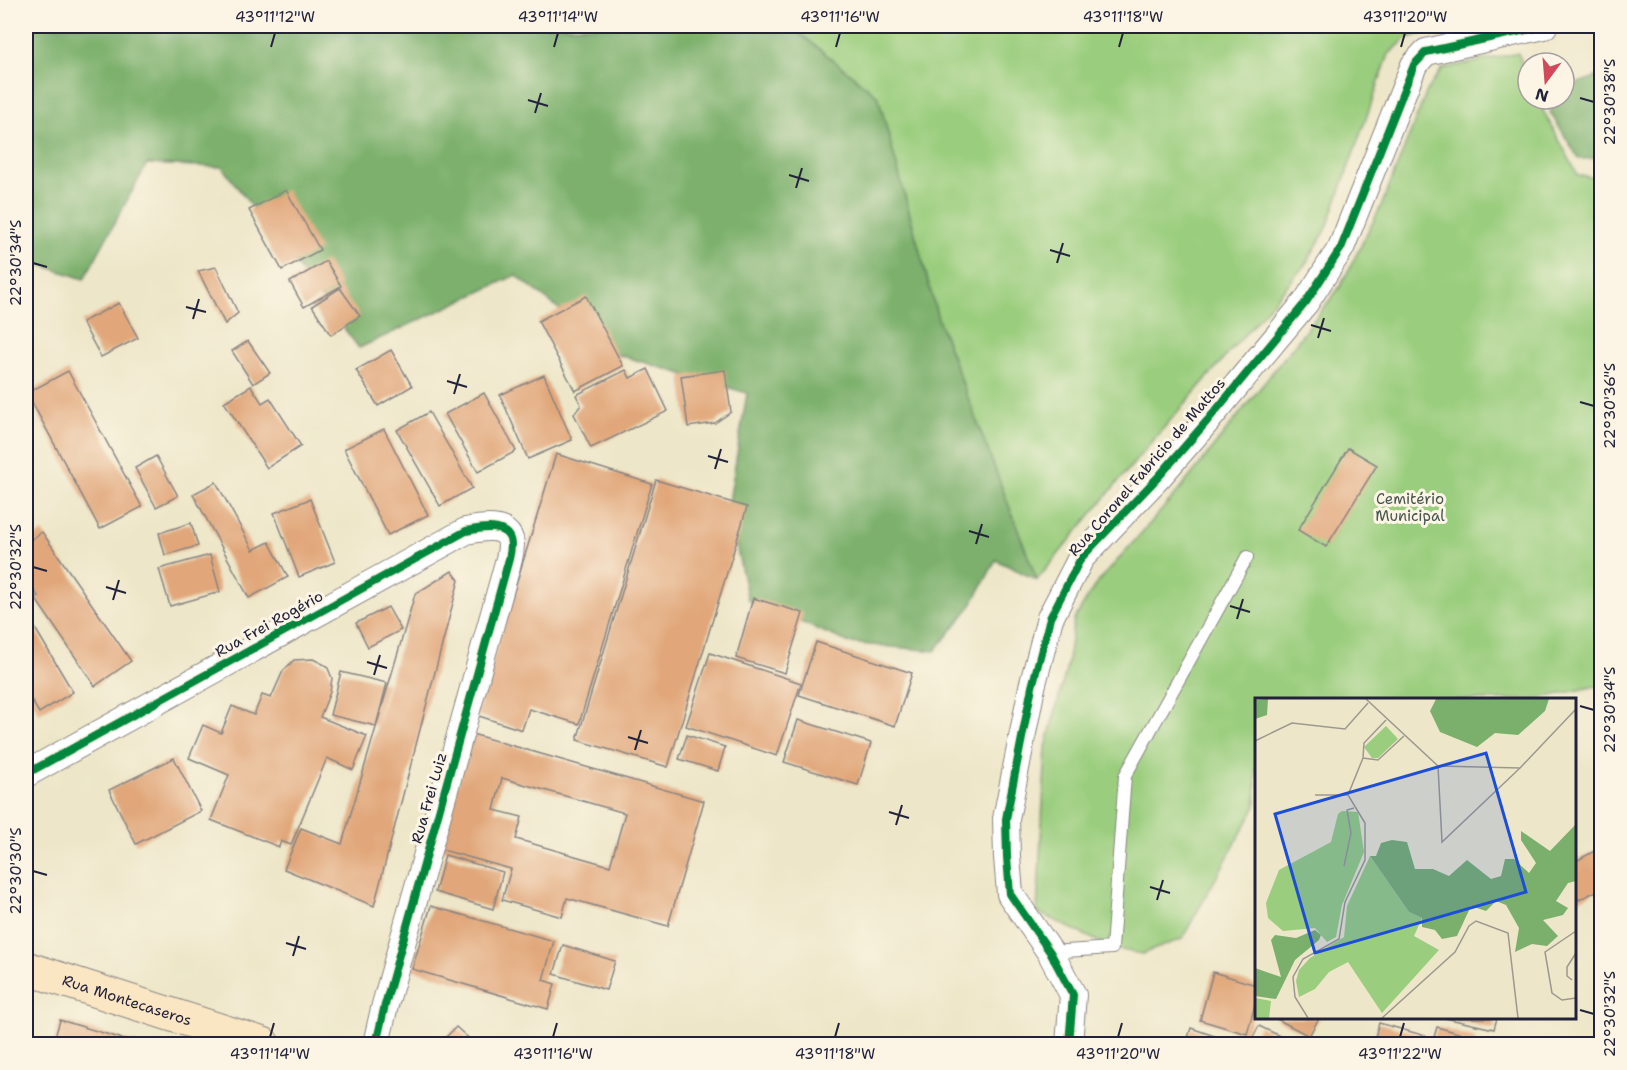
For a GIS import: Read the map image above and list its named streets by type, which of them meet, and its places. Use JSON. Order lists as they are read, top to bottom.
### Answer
{
  "streets": {
    "main road": ["Rua Montecaseros"],
    "street": ["Rua Coronel Fabricio de Mattos", "Rua Frei Rogério", "Rua Frei Luiz"]
  },
  "crossings": [
    ["Rua Frei Rogério", "Rua Frei Luiz"]
  ],
  "parks": ["Cemitério Municipal"],
  "north": "bottom",
  "coordinates": [
    "43°11'12\"W",
    "43°11'14\"W",
    "43°11'16\"W",
    "43°11'18\"W",
    "43°11'20\"W",
    "22°30'38\"S",
    "22°30'34\"S",
    "22°30'36\"S",
    "22°30'32\"S",
    "22°30'30\"S",
    "43°11'22\"W"
  ]
}
